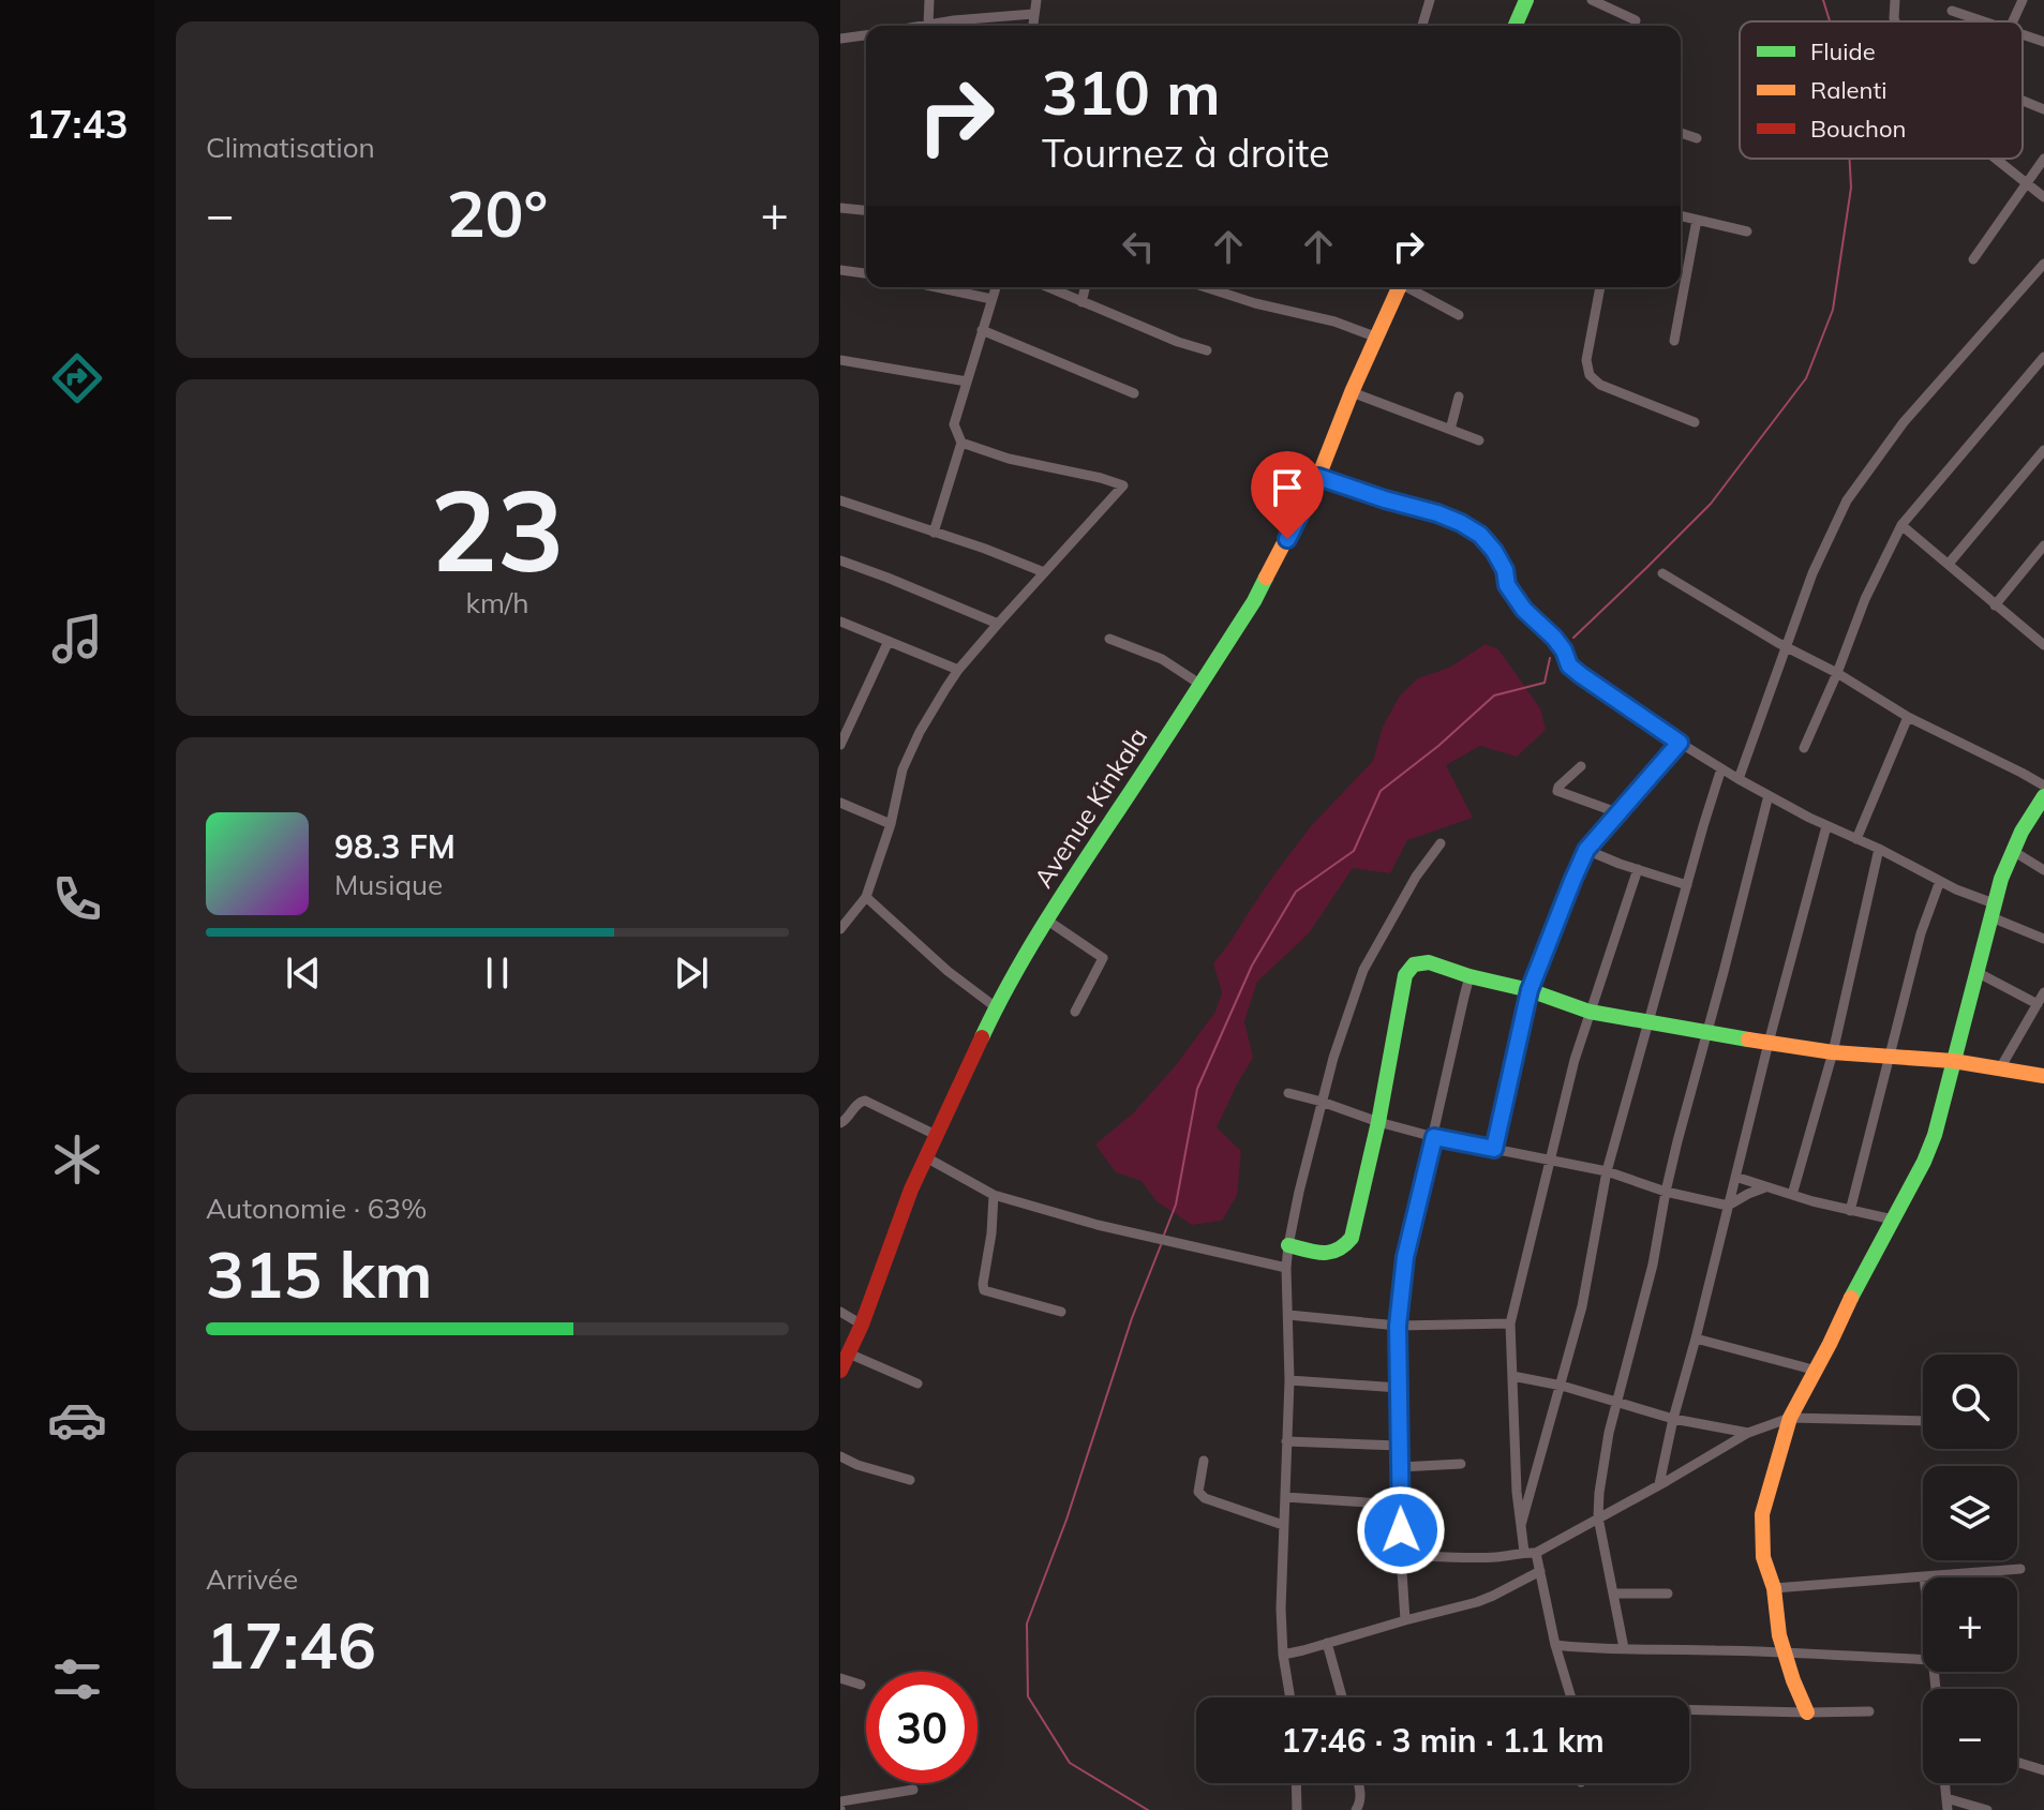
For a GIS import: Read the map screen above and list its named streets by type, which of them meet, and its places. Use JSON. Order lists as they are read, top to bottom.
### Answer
{
  "streets": {
    "street": ["Avenue Kinkala"]
  },
  "legend": ["Fluide", "Ralenti", "Bouchon"],
  "page": {
    "tabs": "17:43",
    "tile": [
      "Climatisation",
      ["23", "km/h"],
      ["Autonomie · 63%", "315 km"],
      ["Arrivée", "17:46"]
    ],
    "turn": ["310 m", "Tournez à droite"],
    "heat": ["−", "20°", "+"],
    "song": ["98.3 FM", "Musique"],
    "map_buttons": ["+", "−"],
    "limit": "30",
    "trip": "17:46 · 3 min · 1.1 km"
  }
}
